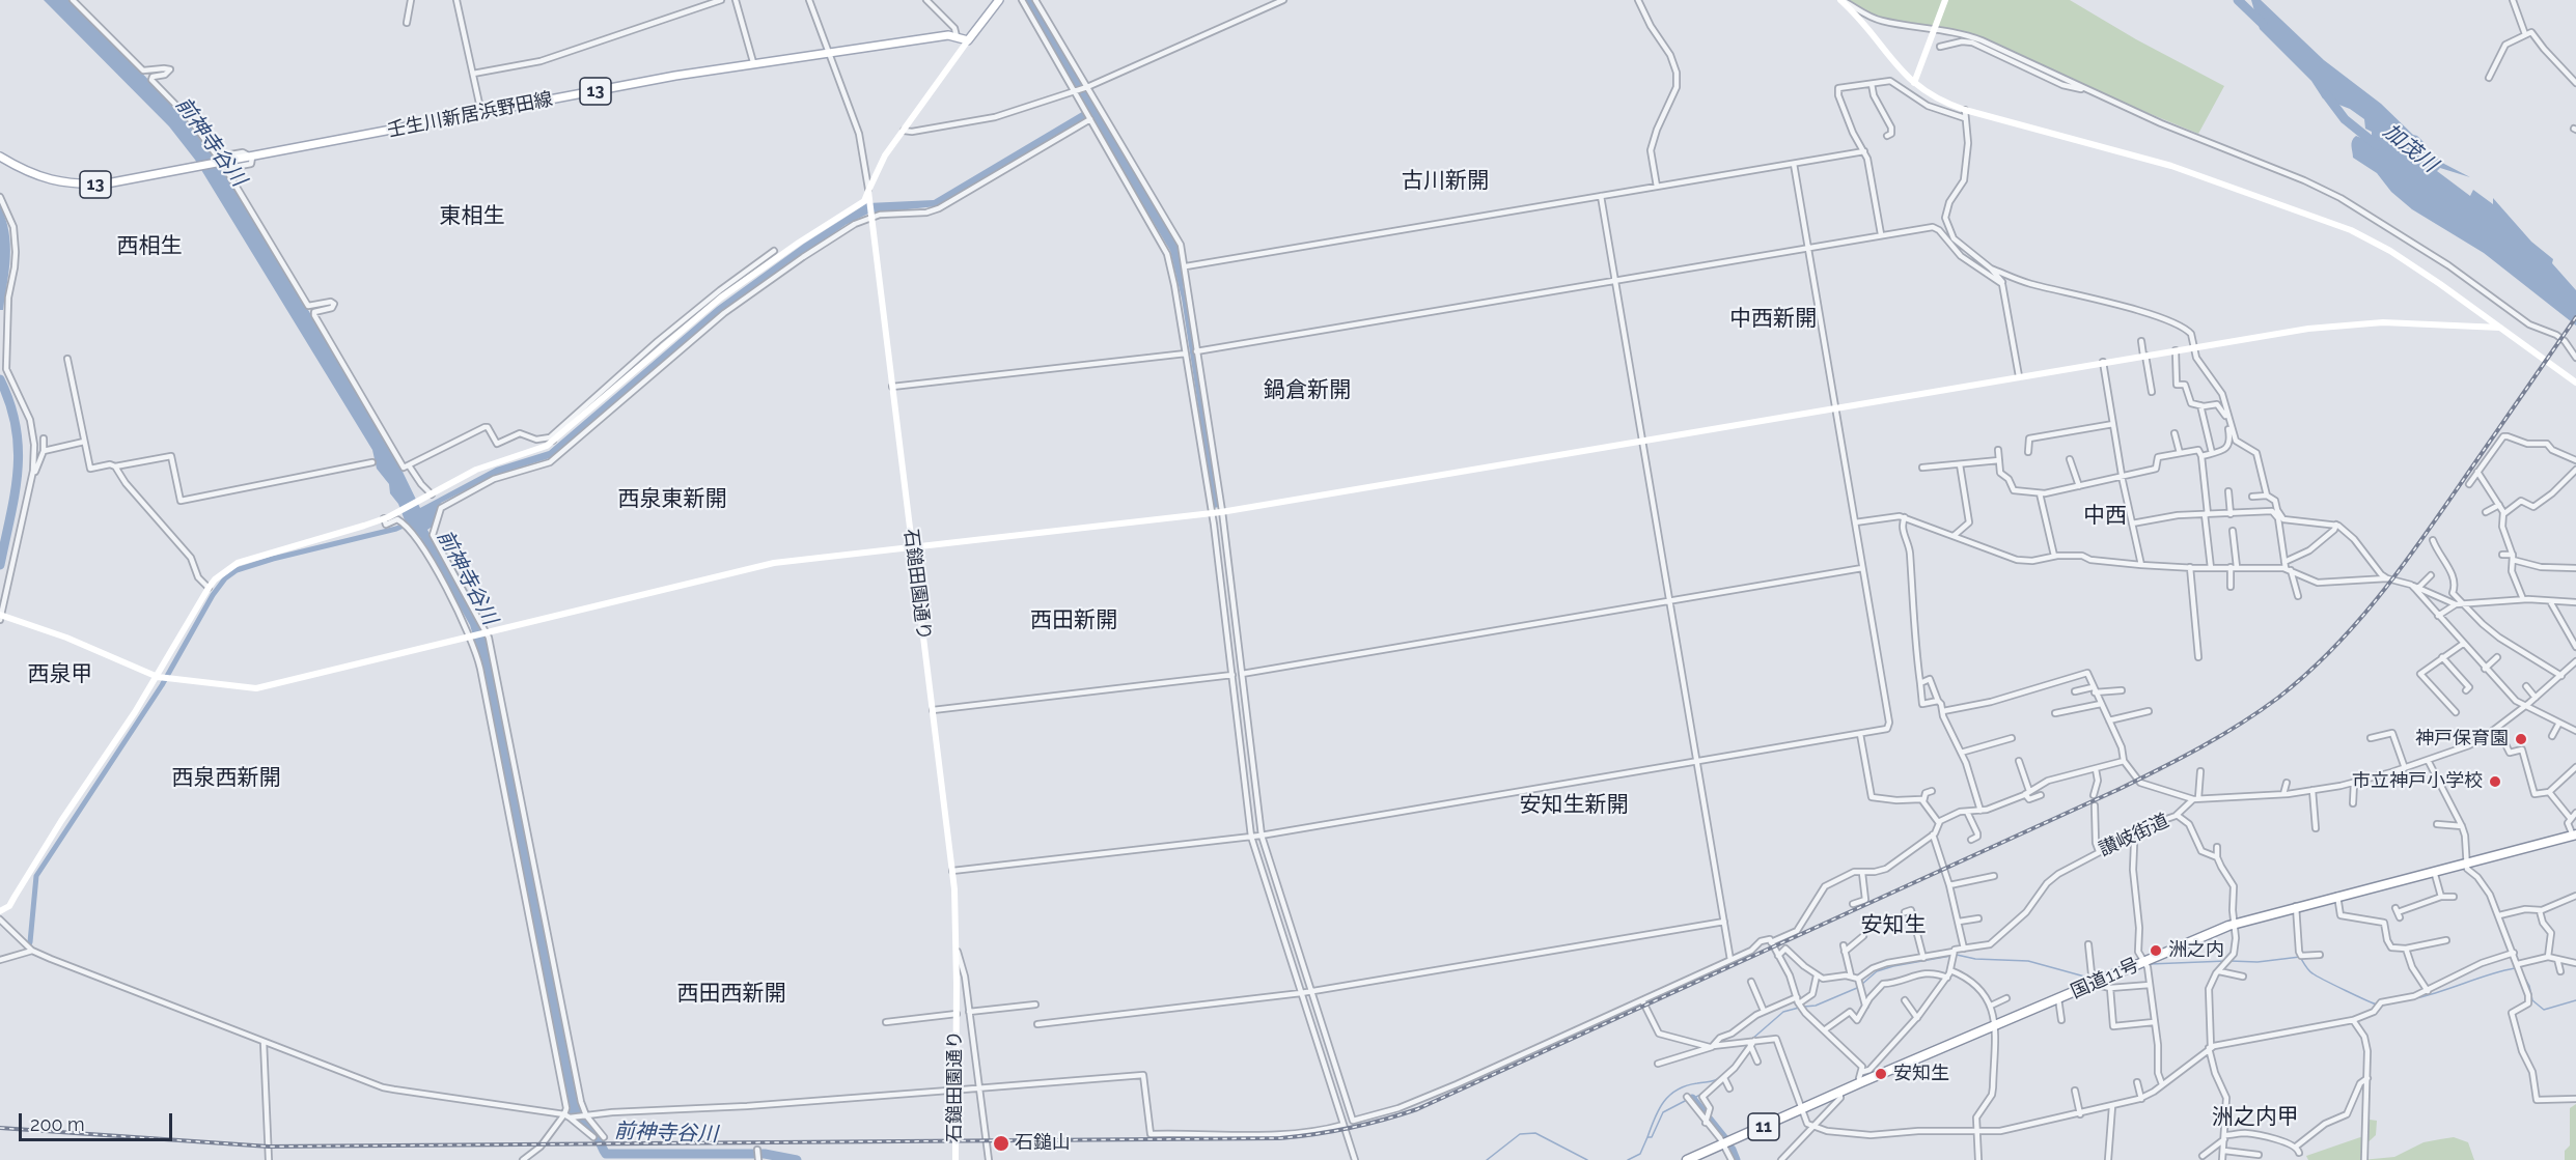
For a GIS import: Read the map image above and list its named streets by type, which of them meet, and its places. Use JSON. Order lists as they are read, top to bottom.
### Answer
{
  "streets": {
    "highway": ["国道11号", "11"],
    "main road": ["13", "壬生川新居浜野田線"],
    "street": ["石鎚田園通り", "讃岐街道"]
  },
  "districts": [
    "古川新開",
    "東相生",
    "西相生",
    "中西新開",
    "鍋倉新開",
    "西泉東新開",
    "中西",
    "西田新開",
    "西泉甲",
    "西泉西新開",
    "安知生新開",
    "安知生",
    "西田西新開",
    "洲之内甲"
  ],
  "water": ["前神寺谷川", "加茂川"],
  "places": [
    "神戸保育園",
    "市立神戸小学校",
    "洲之内",
    "安知生",
    "石鎚山"
  ],
  "scale_bar": "200 m"
}
